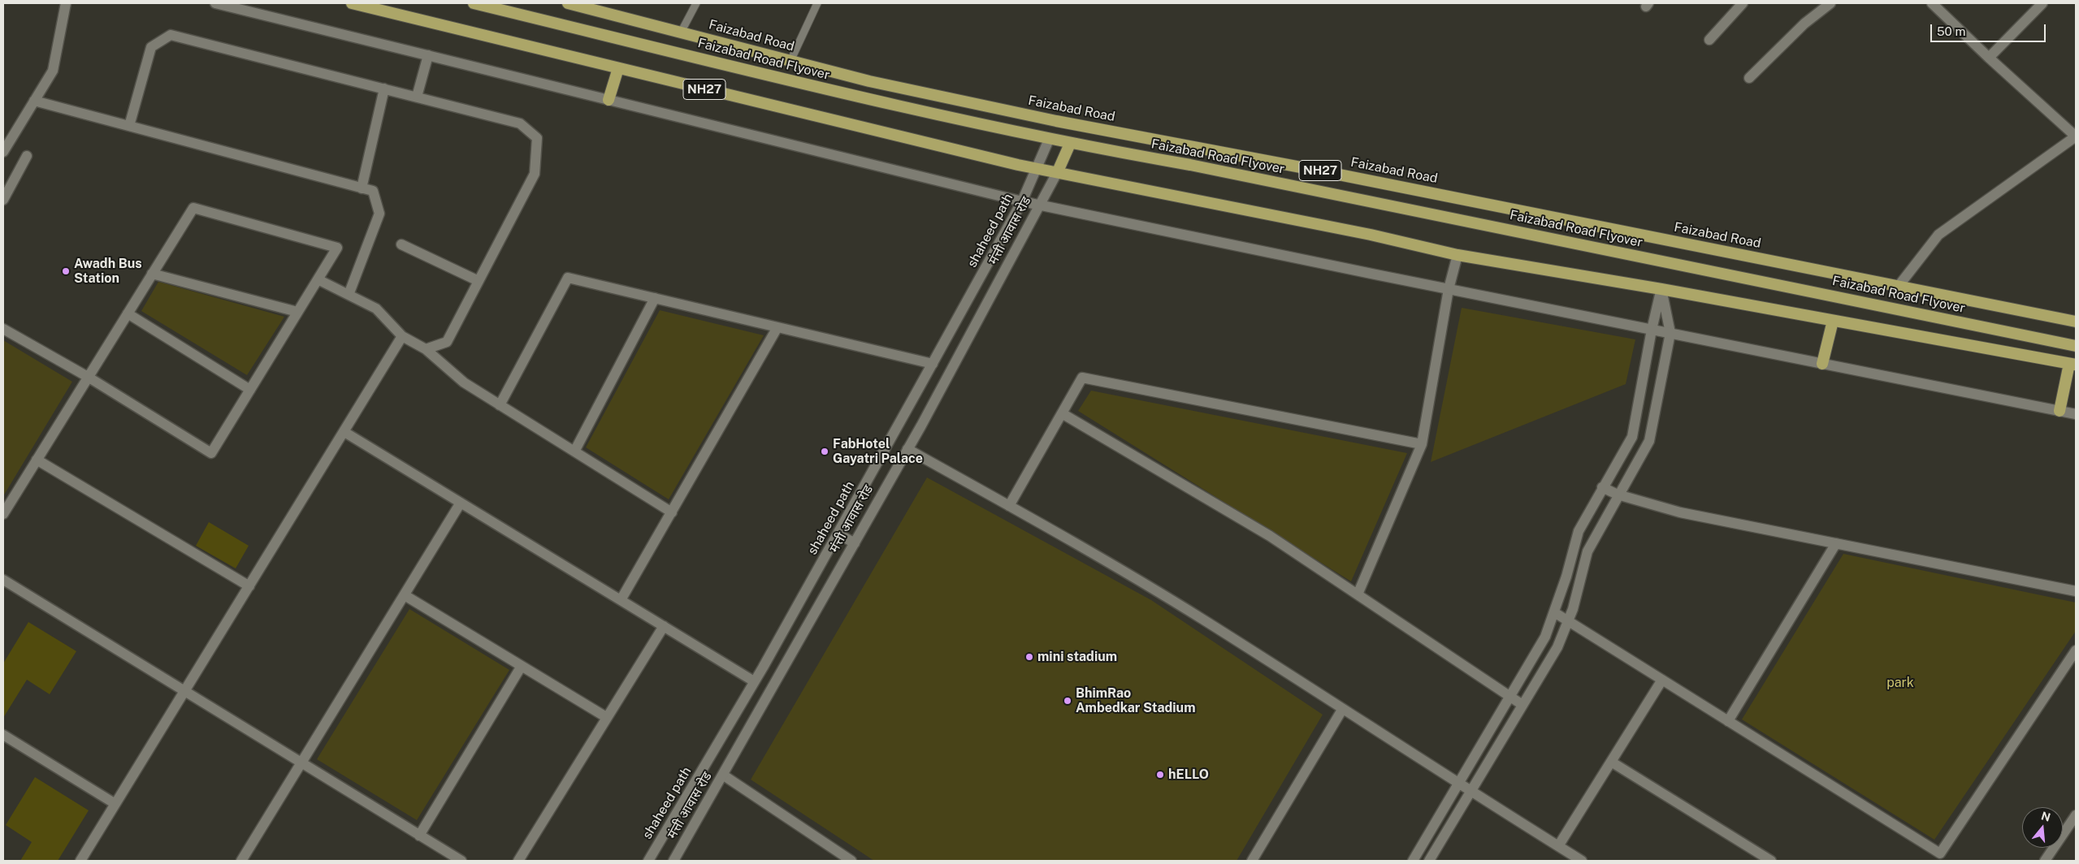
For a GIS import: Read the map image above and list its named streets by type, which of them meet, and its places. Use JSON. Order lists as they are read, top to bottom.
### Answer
{
  "streets": {
    "highway": [
      "Faizabad Road",
      "Faizabad Road Flyover",
      "NH27",
      "मंत्ती आवास रोड"
    ],
    "street": ["shaheed path"]
  },
  "crossings": [
    ["Faizabad Road Flyover", "shaheed path"],
    ["Faizabad Road Flyover", "मंत्ती आवास रोड"],
    ["NH27", "shaheed path"],
    ["NH27", "मंत्ती आवास रोड"]
  ],
  "parks": ["park"],
  "places": [
    "Awadh Bus Station",
    "FabHotel Gayatri Palace",
    "mini stadium",
    "BhimRao Ambedkar Stadium",
    "hELLO"
  ],
  "scale_bar": "50 m",
  "north": "top"
}
